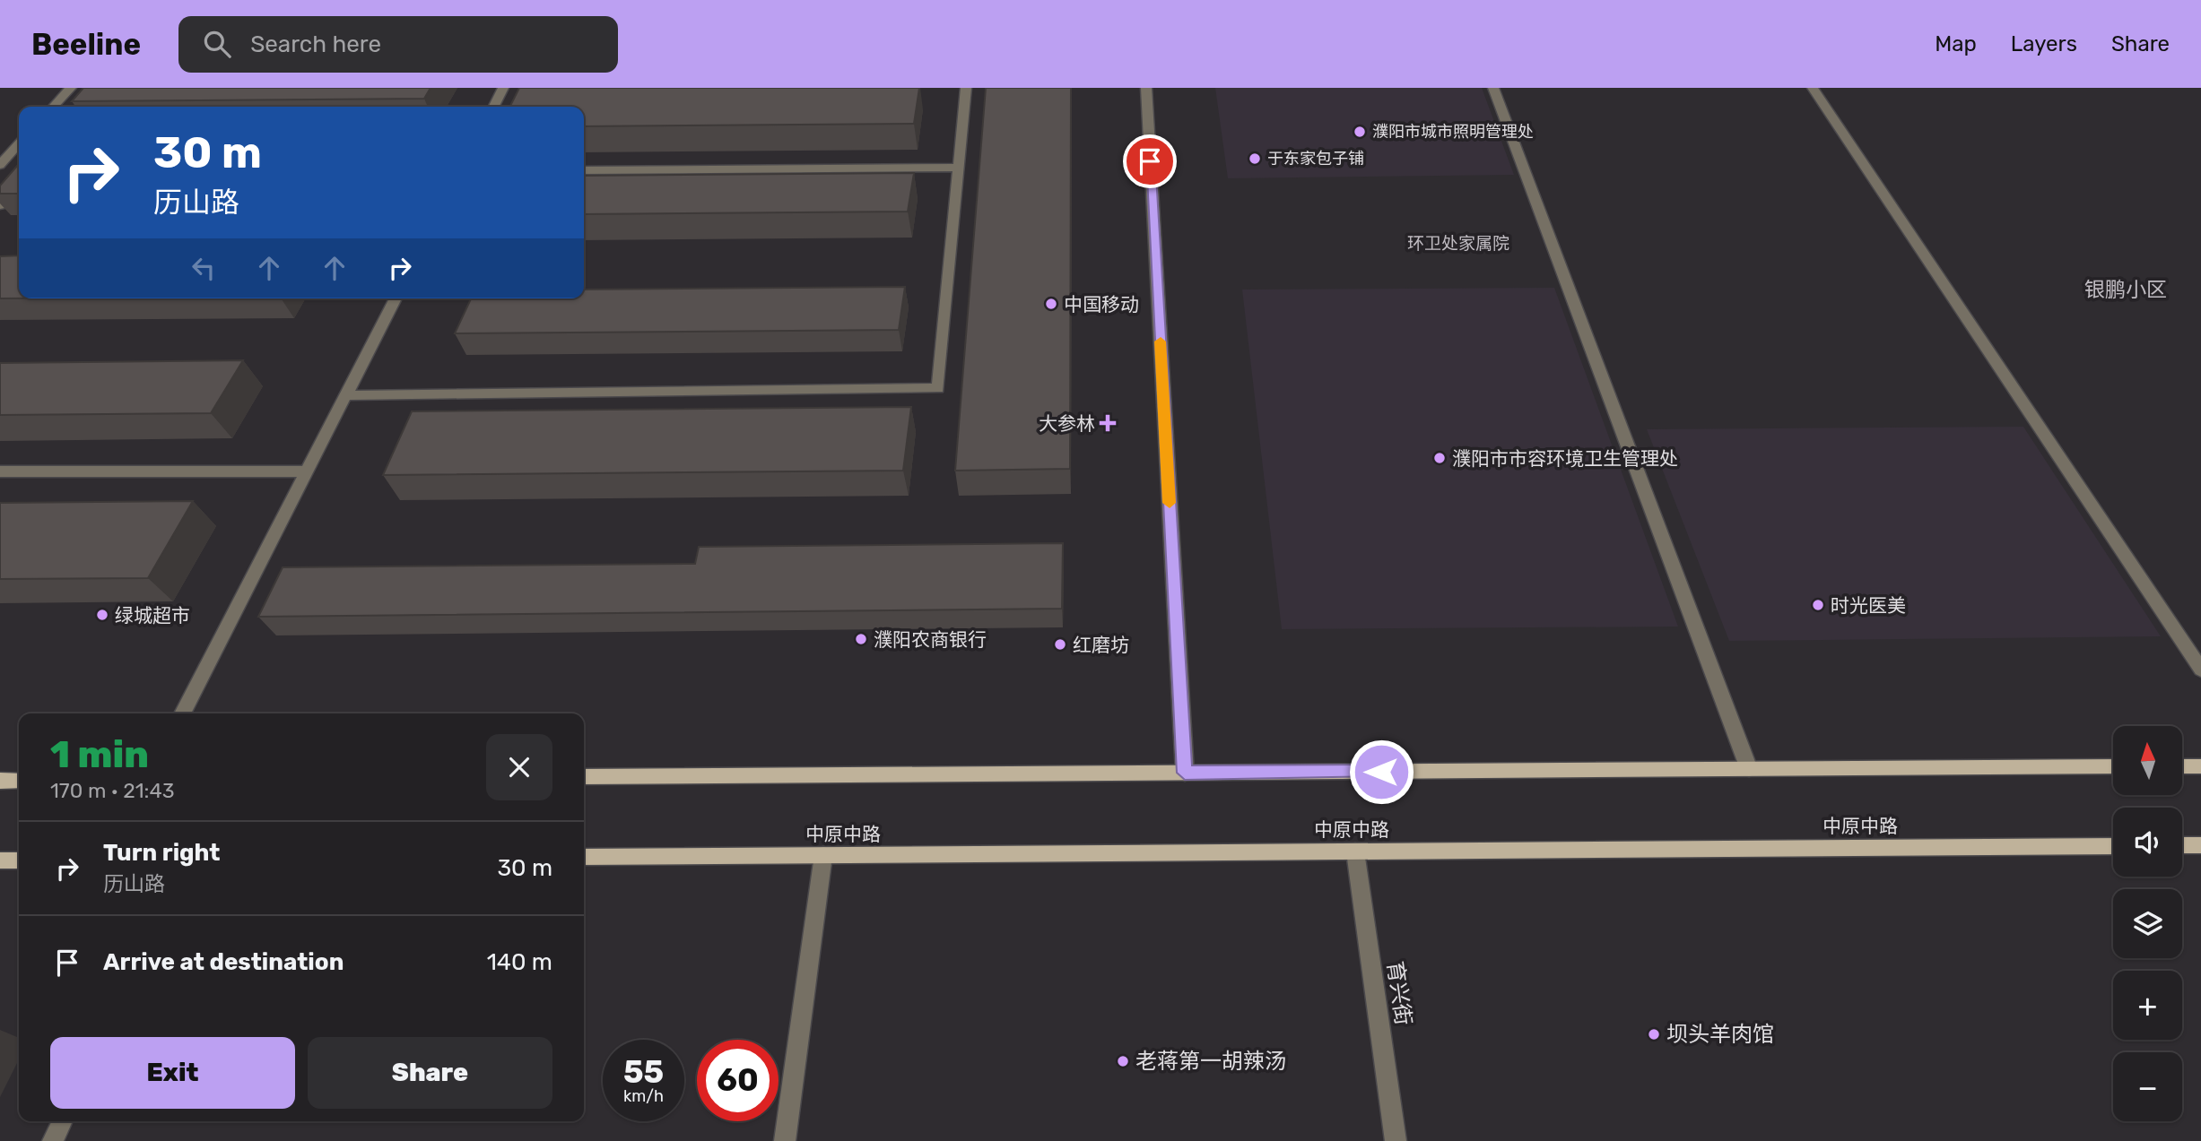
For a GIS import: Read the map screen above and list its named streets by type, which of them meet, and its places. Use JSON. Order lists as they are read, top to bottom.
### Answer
{
  "streets": {
    "main road": ["中原中路"],
    "street": ["育兴街"]
  },
  "crossings": [
    ["中原中路", "育兴街"]
  ],
  "districts": ["环卫处家属院", "银鹏小区"],
  "places": {
    "other": [
      "濮阳市城市照明管理处",
      "于东家包子铺",
      "中国移动",
      "濮阳市市容环境卫生管理处",
      "时光医美",
      "绿城超市",
      "濮阳农商银行",
      "红磨坊",
      "坝头羊肉馆",
      "老蒋第一胡辣汤"
    ],
    "health": ["大参林"]
  },
  "north": "top",
  "page": {
    "header": "Beeline",
    "search": "Search here",
    "nav": ["Map", "Layers", "Share"],
    "turn": ["30 m", "历山路"],
    "heading": ["1 min", "170 m · 21:43"],
    "map_buttons": ["+", "−"],
    "list": [
      {
        "name": "Turn right",
        "note": "历山路",
        "value": "30 m"
      },
      {
        "name": "Arrive at destination",
        "value": "140 m"
      }
    ],
    "buttons": ["Exit", "Share"],
    "speed": "55 km/h",
    "limit": "60"
  }
}
